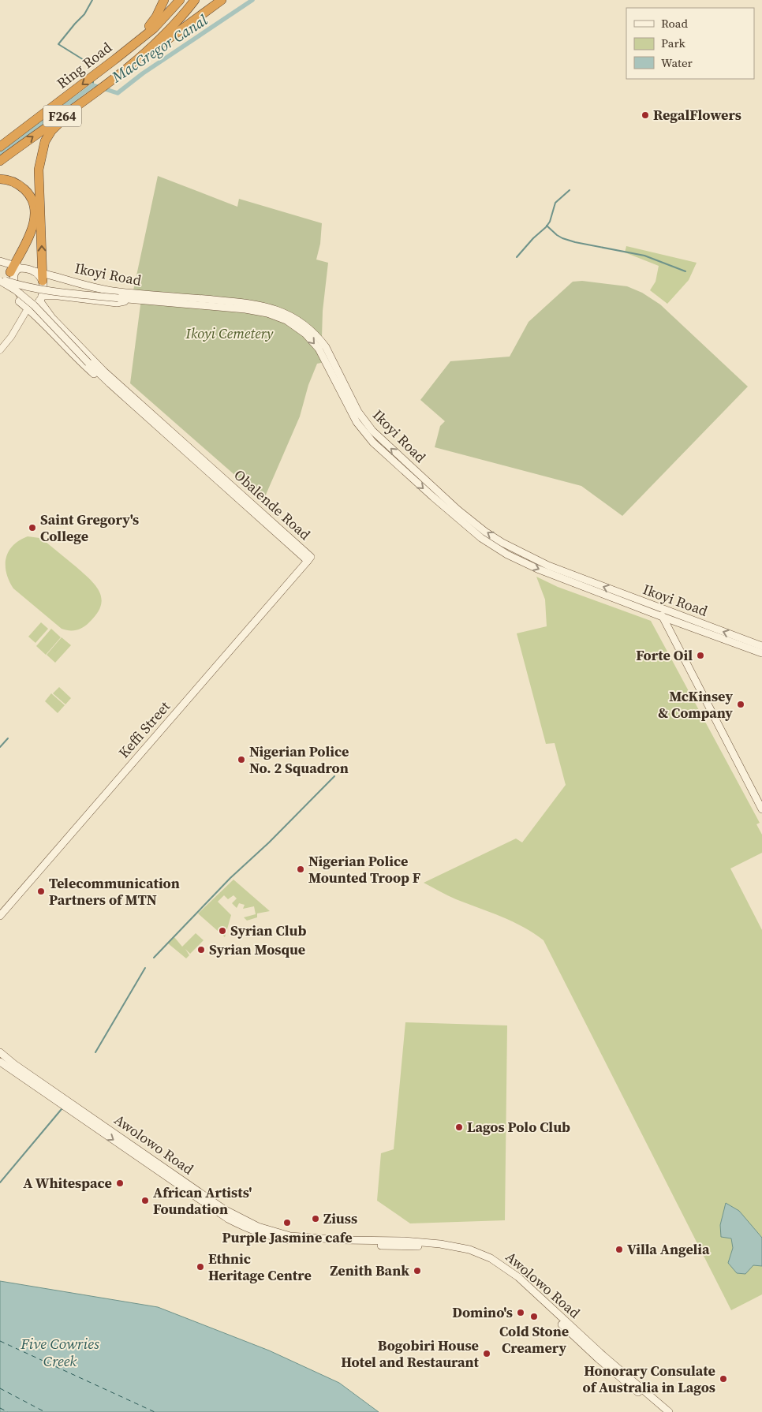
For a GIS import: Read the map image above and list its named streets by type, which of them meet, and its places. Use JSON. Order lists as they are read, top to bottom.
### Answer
{
  "streets": {
    "highway": ["Ring Road", "F264"],
    "main road": [
      "Ikoyi Road",
      "Obalende Road",
      "Keffi Street",
      "Awolowo Road"
    ]
  },
  "crossings": [
    ["Ikoyi Road", "Obalende Road"],
    ["Obalende Road", "Keffi Street"]
  ],
  "water": ["MacGregor Canal", "Five Cowries Creek"],
  "parks": ["Ikoyi Cemetery"],
  "places": [
    "RegalFlowers",
    "Saint Gregory's College",
    "Forte Oil",
    "McKinsey & Company",
    "Nigerian Police No. 2 Squadron",
    "Nigerian Police Mounted Troop F",
    "Telecommunication Partners of MTN",
    "Syrian Club",
    "Syrian Mosque",
    "Lagos Polo Club",
    "A Whitespace",
    "African Artists' Foundation",
    "Ziuss",
    "Purple Jasmine cafe",
    "Villa Angelia",
    "Ethnic Heritage Centre",
    "Zenith Bank",
    "Domino's",
    "Cold Stone Creamery",
    "Bogobiri House Hotel and Restaurant",
    "Honorary Consulate of Australia in Lagos"
  ],
  "legend": ["Road", "Park", "Water"]
}
